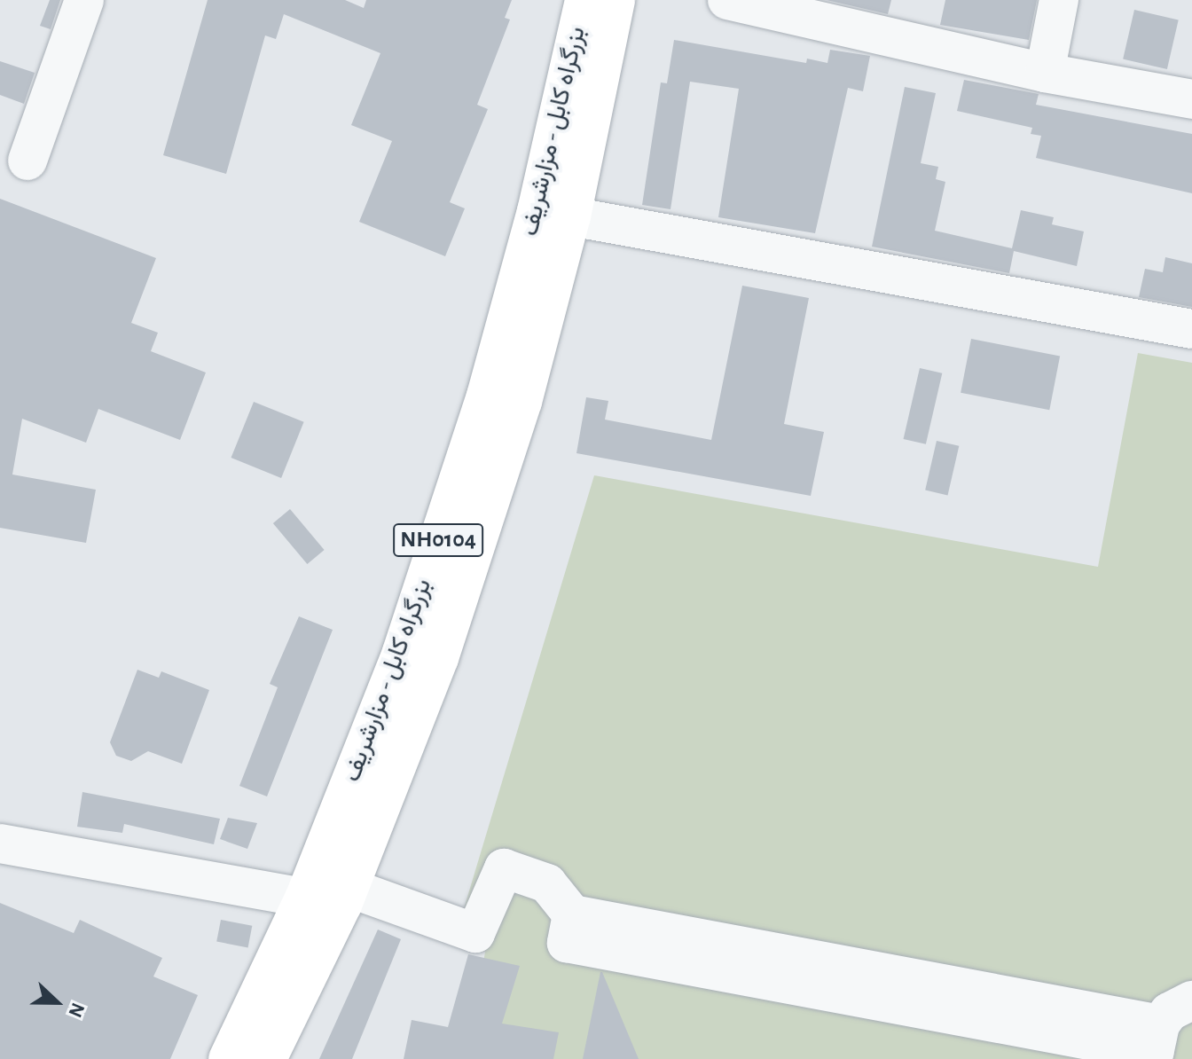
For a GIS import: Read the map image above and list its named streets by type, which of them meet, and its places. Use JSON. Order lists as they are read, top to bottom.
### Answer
{
  "streets": {
    "highway": ["بزرگراه کابل - مزارشریف", "NH0104"]
  },
  "north": "right"
}
